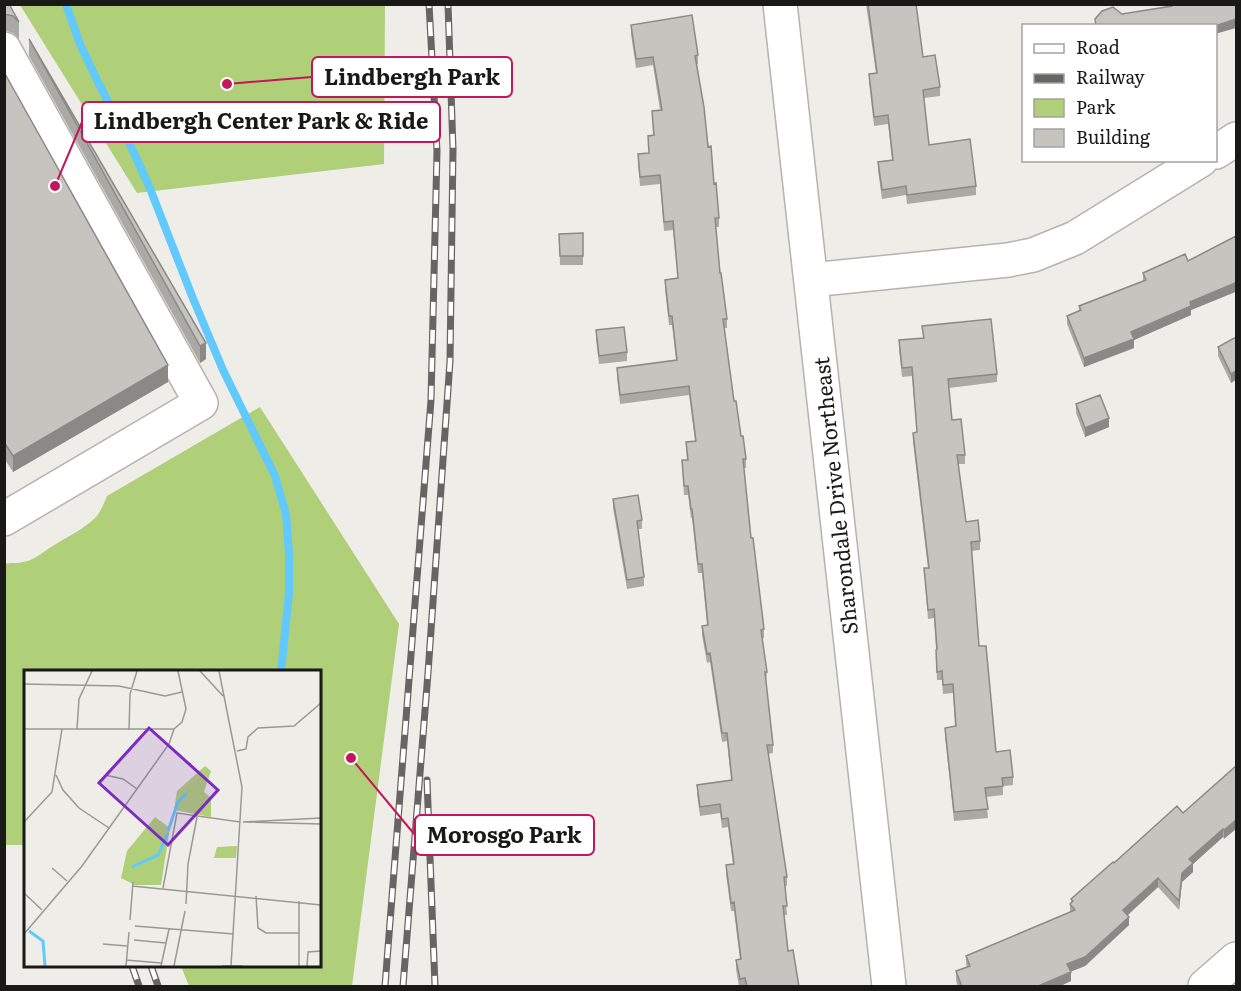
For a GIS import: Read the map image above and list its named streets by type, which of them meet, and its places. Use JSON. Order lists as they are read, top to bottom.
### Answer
{
  "streets": {
    "street": ["Sharondale Drive Northeast"]
  },
  "places": ["Lindbergh Park", "Lindbergh Center Park & Ride", "Morosgo Park"],
  "legend": [
    "Road",
    "Railway",
    "Park",
    "Building"
  ]
}
